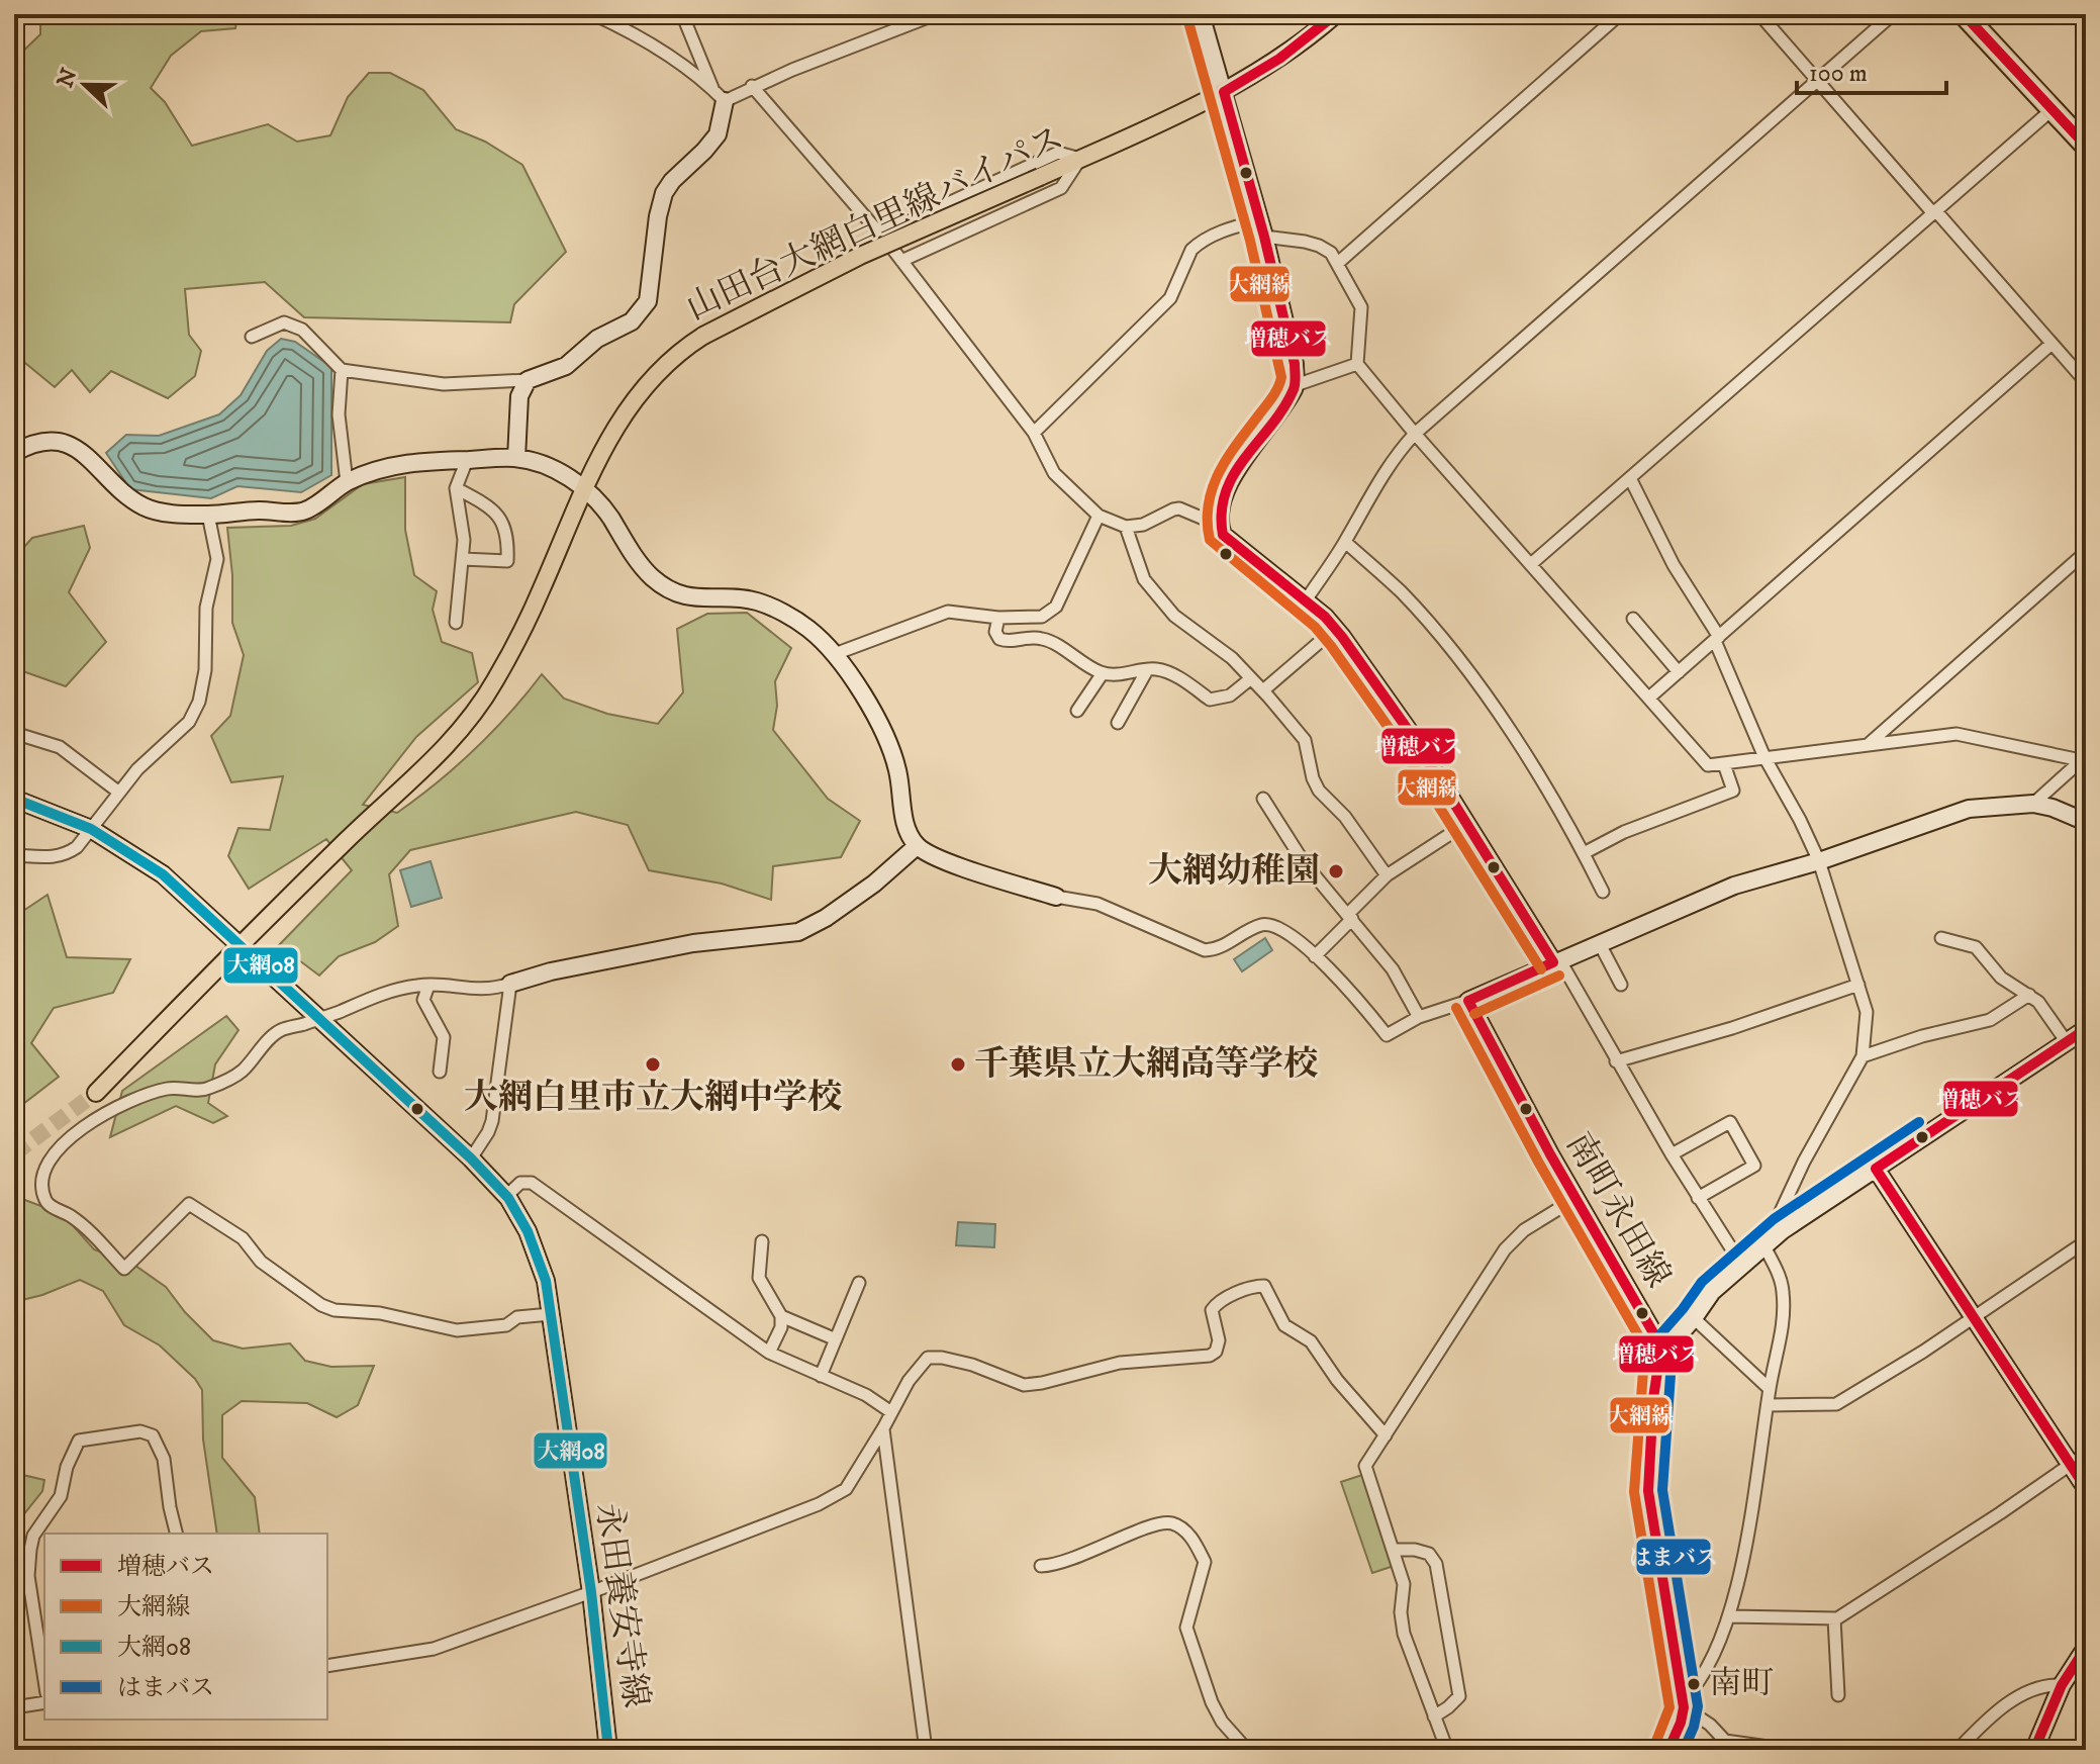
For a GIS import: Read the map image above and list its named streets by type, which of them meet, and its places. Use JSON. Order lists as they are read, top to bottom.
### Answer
{
  "streets": {
    "main road": ["山田台大網白里線バイパス"],
    "street": ["南町永田線", "永田養安寺線"]
  },
  "crossings": [
    ["山田台大網白里線バイパス", "永田養安寺線"]
  ],
  "places": [
    "大網幼稚園",
    "大網白里市立大網中学校",
    "千葉県立大網高等学校",
    "南町"
  ],
  "lines": [
    "transit line 増穂バス",
    "transit line 大網線",
    "transit line 大網08",
    "transit line はまバス"
  ],
  "legend": [
    "増穂バス",
    "大網線",
    "大網08",
    "はまバス"
  ],
  "scale_bar": "100 m",
  "north": "left"
}
